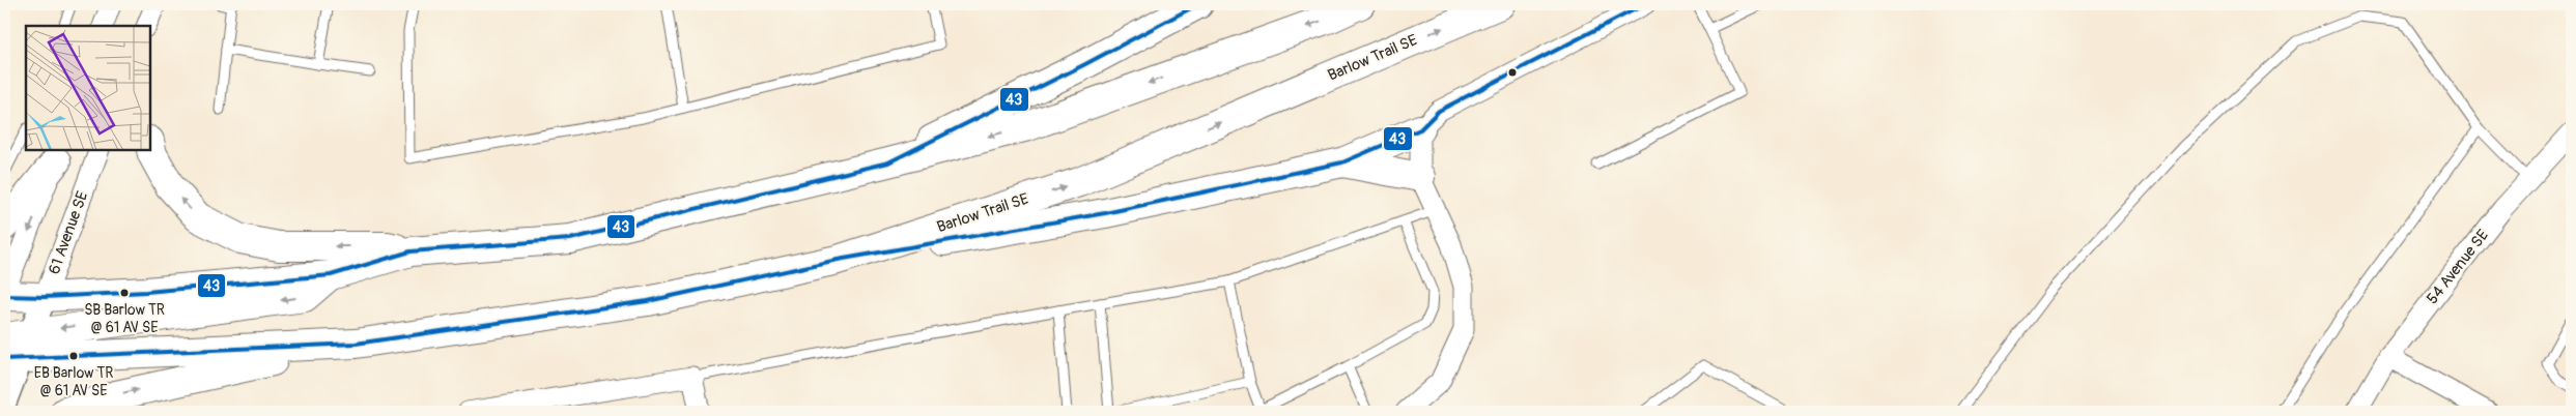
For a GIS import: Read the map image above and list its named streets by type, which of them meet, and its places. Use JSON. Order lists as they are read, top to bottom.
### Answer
{
  "streets": {
    "main road": ["Barlow Trail SE"],
    "street": ["61 Avenue SE", "54 Avenue SE"]
  },
  "crossings": [
    ["Barlow Trail SE", "61 Avenue SE"]
  ],
  "places": ["SB Barlow TR @ 61 AV SE", "EB Barlow TR @ 61 AV SE"],
  "lines": ["transit line 43"]
}
